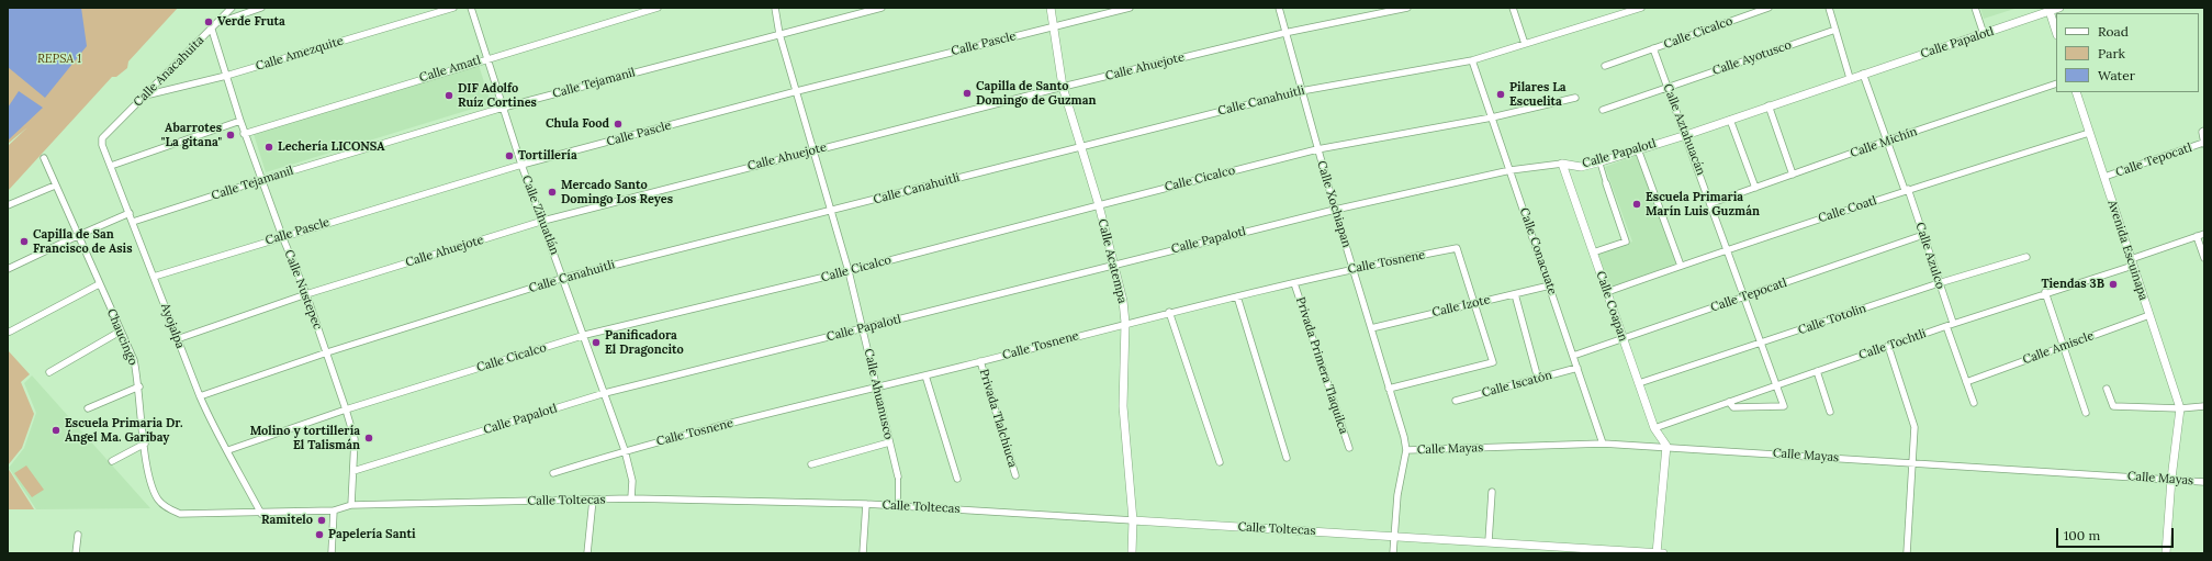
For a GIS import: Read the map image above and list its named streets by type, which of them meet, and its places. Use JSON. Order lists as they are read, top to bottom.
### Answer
{
  "streets": {
    "street": [
      "Calle Cicalco",
      "Calle Papalotl",
      "Calle Pascle",
      "Calle Amezquite",
      "Calle Ayotusco",
      "Calle Ahuejote",
      "Calle Amatl",
      "Calle Anacahuita",
      "Calle Tejamanil",
      "Calle Canahuitli",
      "Calle Aztahuacán",
      "Calle Michín",
      "Calle Tepocatl",
      "Calle Xochiapan",
      "Calle Coatl",
      "Calle Zihuatlán",
      "Avenida Escuinapa",
      "Calle Conacuate",
      "Calle Azulco",
      "Calle Acatempa",
      "Calle Tosnene",
      "Calle Nustepec",
      "Calle Izote",
      "Calle Coapan",
      "Calle Totolin",
      "Ayojalpa",
      "Chaucingo",
      "Calle Tochtli",
      "Calle Amiscle",
      "Privada Primera Tlaquilca",
      "Calle Iscatón",
      "Calle Ahuanusco",
      "Privada Tlalchiuca",
      "Calle Mayas",
      "Calle Toltecas"
    ]
  },
  "crossings": [
    ["Calle Cicalco", "Calle Aztahuacán"],
    ["Calle Cicalco", "Calle Xochiapan"],
    ["Calle Cicalco", "Calle Zihuatlán"],
    ["Calle Cicalco", "Calle Conacuate"],
    ["Calle Cicalco", "Calle Acatempa"],
    ["Calle Cicalco", "Calle Nustepec"],
    ["Calle Cicalco", "Ayojalpa"],
    ["Calle Cicalco", "Calle Ahuanusco"],
    ["Calle Papalotl", "Calle Aztahuacán"],
    ["Calle Papalotl", "Calle Xochiapan"],
    ["Calle Papalotl", "Calle Zihuatlán"],
    ["Calle Papalotl", "Calle Conacuate"],
    ["Calle Papalotl", "Calle Azulco"],
    ["Calle Papalotl", "Calle Acatempa"],
    ["Calle Papalotl", "Calle Nustepec"],
    ["Calle Papalotl", "Calle Coapan"],
    ["Calle Papalotl", "Calle Ahuanusco"],
    ["Calle Pascle", "Calle Zihuatlán"],
    ["Calle Pascle", "Calle Acatempa"],
    ["Calle Pascle", "Calle Nustepec"],
    ["Calle Pascle", "Ayojalpa"],
    ["Calle Pascle", "Calle Ahuanusco"],
    ["Calle Amezquite", "Calle Anacahuita"],
    ["Calle Amezquite", "Calle Nustepec"],
    ["Calle Ayotusco", "Calle Aztahuacán"],
    ["Calle Ahuejote", "Calle Xochiapan"],
    ["Calle Ahuejote", "Calle Zihuatlán"],
    ["Calle Ahuejote", "Calle Acatempa"],
    ["Calle Ahuejote", "Calle Nustepec"],
    ["Calle Ahuejote", "Ayojalpa"],
    ["Calle Ahuejote", "Calle Ahuanusco"],
    ["Calle Amatl", "Calle Zihuatlán"],
    ["Calle Amatl", "Calle Nustepec"],
    ["Calle Anacahuita", "Calle Nustepec"],
    ["Calle Anacahuita", "Ayojalpa"],
    ["Calle Tejamanil", "Calle Zihuatlán"],
    ["Calle Tejamanil", "Calle Nustepec"],
    ["Calle Tejamanil", "Ayojalpa"],
    ["Calle Tejamanil", "Calle Ahuanusco"],
    ["Calle Canahuitli", "Calle Xochiapan"],
    ["Calle Canahuitli", "Calle Zihuatlán"],
    ["Calle Canahuitli", "Calle Conacuate"],
    ["Calle Canahuitli", "Calle Acatempa"],
    ["Calle Canahuitli", "Calle Nustepec"],
    ["Calle Canahuitli", "Ayojalpa"],
    ["Calle Canahuitli", "Calle Ahuanusco"],
    ["Calle Aztahuacán", "Calle Michín"],
    ["Calle Aztahuacán", "Calle Tepocatl"],
    ["Calle Aztahuacán", "Calle Coatl"],
    ["Calle Aztahuacán", "Calle Totolin"],
    ["Calle Aztahuacán", "Calle Tochtli"],
    ["Calle Michín", "Calle Azulco"],
    ["Calle Tepocatl", "Avenida Escuinapa"],
    ["Calle Tepocatl", "Calle Conacuate"],
    ["Calle Tepocatl", "Calle Azulco"],
    ["Calle Tepocatl", "Calle Coapan"],
    ["Calle Xochiapan", "Calle Tosnene"],
    ["Calle Xochiapan", "Calle Izote"],
    ["Calle Xochiapan", "Calle Mayas"],
    ["Calle Coatl", "Avenida Escuinapa"],
    ["Calle Coatl", "Calle Azulco"],
    ["Calle Coatl", "Calle Coapan"],
    ["Calle Zihuatlán", "Calle Tosnene"],
    ["Calle Zihuatlán", "Calle Toltecas"],
    ["Avenida Escuinapa", "Calle Tochtli"],
    ["Avenida Escuinapa", "Calle Amiscle"],
    ["Calle Conacuate", "Calle Izote"],
    ["Calle Conacuate", "Calle Iscatón"],
    ["Calle Conacuate", "Calle Mayas"],
    ["Calle Azulco", "Calle Totolin"],
    ["Calle Azulco", "Calle Tochtli"],
    ["Calle Acatempa", "Calle Tosnene"],
    ["Calle Acatempa", "Calle Toltecas"],
    ["Calle Tosnene", "Calle Izote"],
    ["Calle Tosnene", "Privada Primera Tlaquilca"],
    ["Calle Tosnene", "Calle Ahuanusco"],
    ["Calle Tosnene", "Privada Tlalchiuca"],
    ["Calle Nustepec", "Calle Toltecas"],
    ["Calle Coapan", "Calle Totolin"],
    ["Calle Coapan", "Calle Tochtli"],
    ["Calle Coapan", "Calle Mayas"],
    ["Ayojalpa", "Calle Toltecas"],
    ["Chaucingo", "Calle Toltecas"]
  ],
  "parks": ["REPSA 1"],
  "places": [
    "Verde Fruta",
    "Capilla de Santo Domingo de Guzman",
    "Pilares La Escuelita",
    "DIF Adolfo Ruíz Cortines",
    "Chula Food",
    "Abarrotes \"La gitana\"",
    "Lechería LICONSA",
    "Tortillería",
    "Mercado Santo Domingo Los Reyes",
    "Escuela Primaria Marín Luis Guzmán",
    "Capilla de San Francisco de Asis",
    "Tiendas 3B",
    "Panificadora El Dragoncito",
    "Escuela Primaria Dr. Ángel Ma. Garibay",
    "Molino y tortillería El Talismán",
    "Ramitelo",
    "Papelería Santi"
  ],
  "legend": ["Road", "Park", "Water"],
  "scale_bar": "100 m"
}
